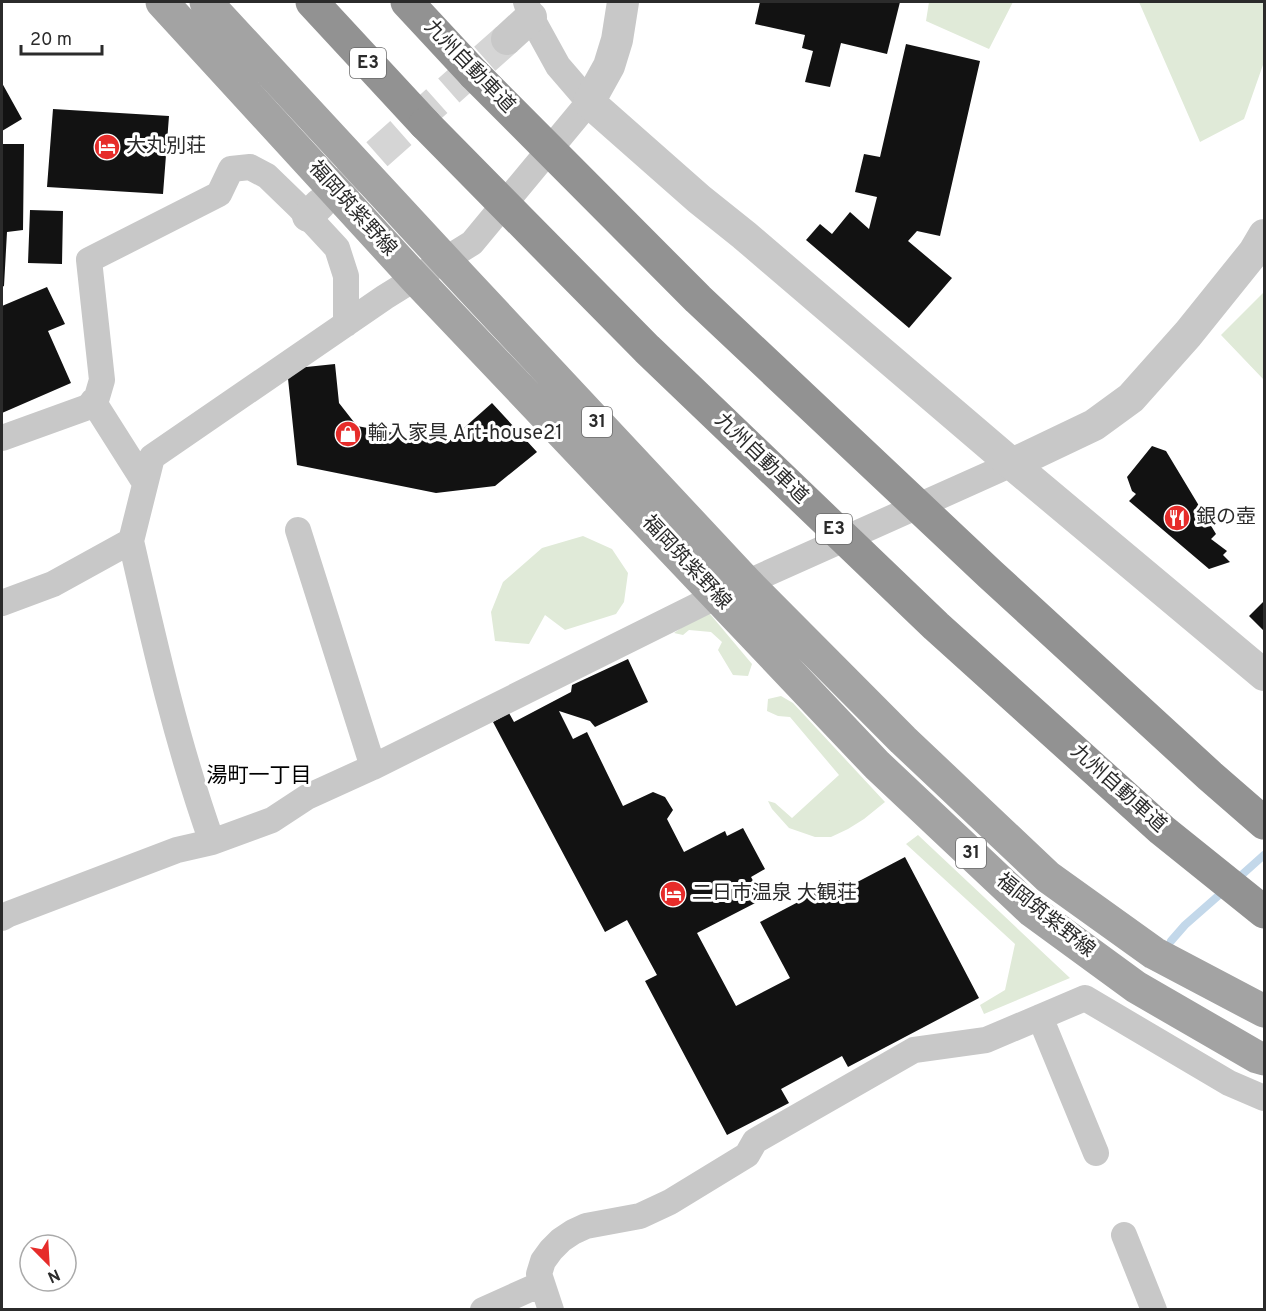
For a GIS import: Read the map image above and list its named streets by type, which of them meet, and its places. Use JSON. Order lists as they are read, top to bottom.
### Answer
{
  "streets": {
    "highway": ["E3", "九州自動車道"],
    "main road": ["福岡筑紫野線", "31"]
  },
  "districts": ["湯町一丁目"],
  "places": {
    "hotel": ["大丸別荘", "二日市温泉 大観荘"],
    "shop": ["輸入家具 Art-house21"],
    "restaurant": ["銀の壺"]
  },
  "scale_bar": "20 m",
  "north": "bottom right"
}
